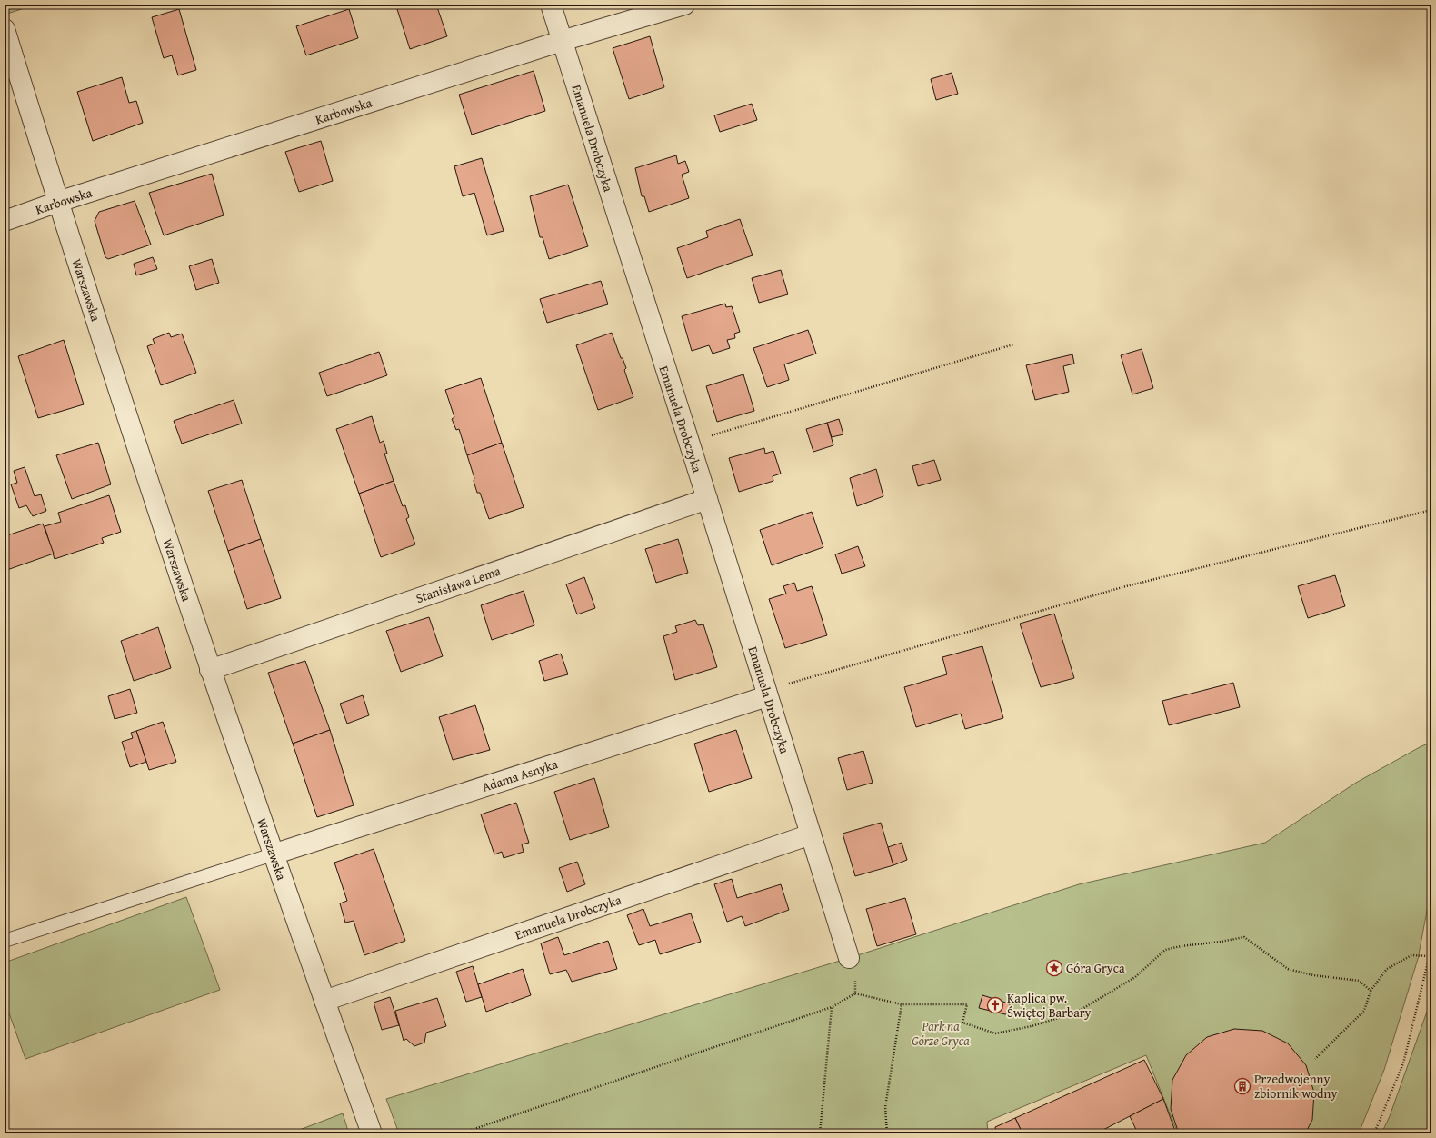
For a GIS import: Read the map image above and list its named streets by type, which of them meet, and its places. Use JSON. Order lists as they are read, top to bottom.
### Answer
{
  "streets": {
    "street": [
      "Karbowska",
      "Emanuela Drobczyka",
      "Warszawska",
      "Stanisława Lema",
      "Adama Asnyka"
    ]
  },
  "crossings": [
    ["Karbowska", "Emanuela Drobczyka"],
    ["Karbowska", "Warszawska"],
    ["Emanuela Drobczyka", "Warszawska"],
    ["Emanuela Drobczyka", "Stanisława Lema"],
    ["Emanuela Drobczyka", "Adama Asnyka"],
    ["Warszawska", "Stanisława Lema"],
    ["Warszawska", "Adama Asnyka"]
  ],
  "parks": ["Park na Górze Gryca"],
  "places": {
    "place": ["Góra Gryca"],
    "church": ["Kaplica pw. Świętej Barbary"],
    "building": ["Przedwojenny zbiornik wodny"]
  }
}
